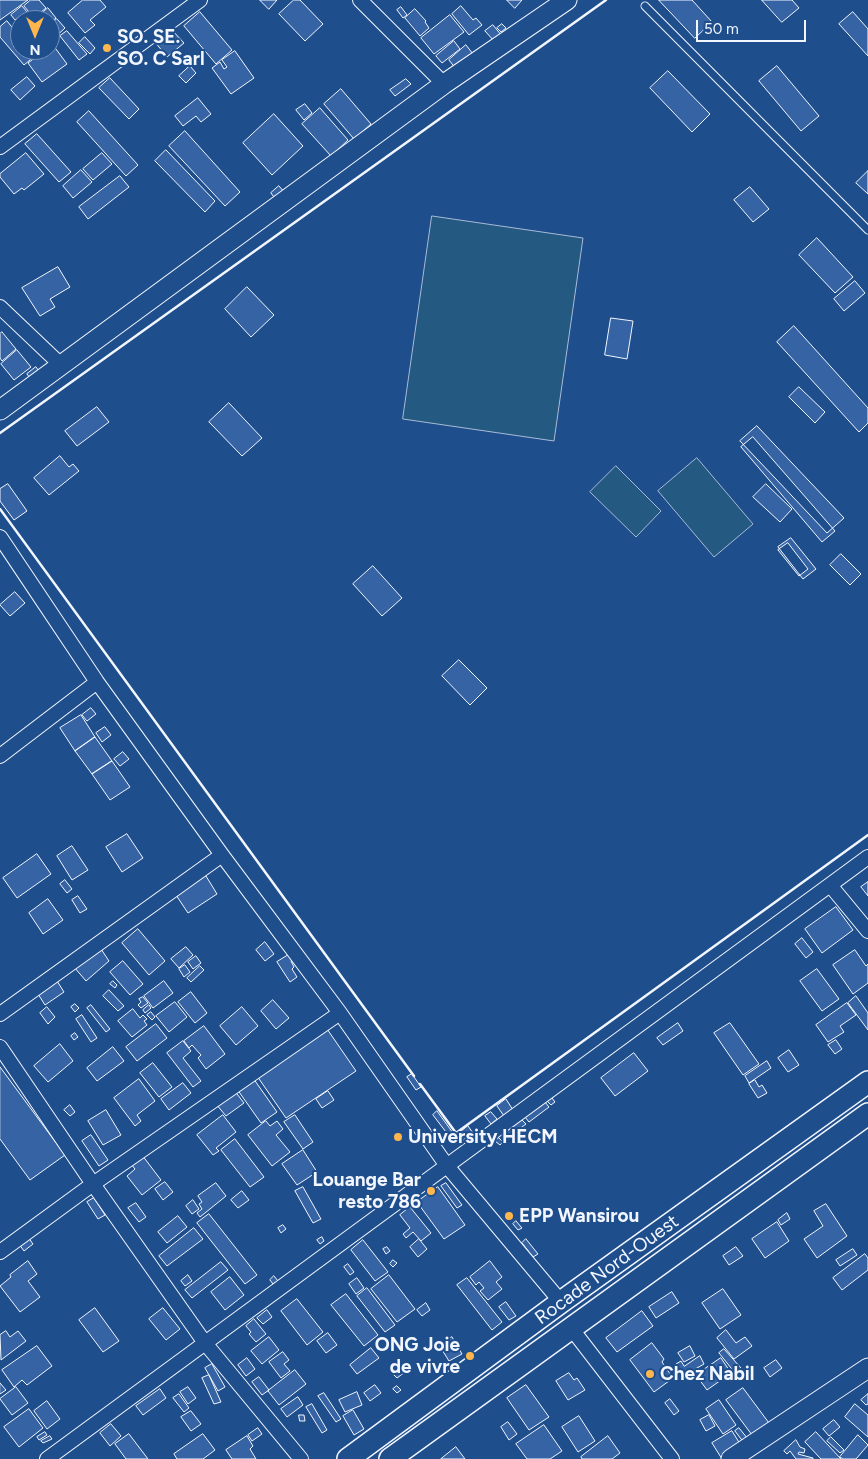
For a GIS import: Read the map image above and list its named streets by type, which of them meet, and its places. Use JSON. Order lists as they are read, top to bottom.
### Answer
{
  "streets": {
    "main road": ["Rocade Nord-Ouest"]
  },
  "places": [
    "SO. SE. SO. C Sarl",
    "University HECM",
    "Louange Bar resto 786",
    "EPP Wansirou",
    "ONG Joie de vivre",
    "Chez Nabil"
  ],
  "scale_bar": "50 m",
  "north": "bottom"
}
